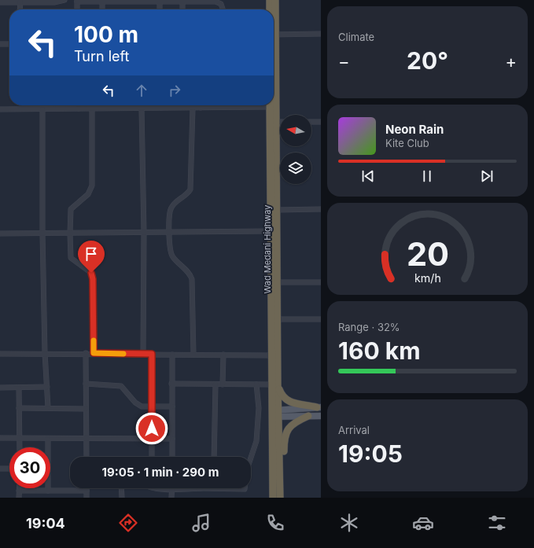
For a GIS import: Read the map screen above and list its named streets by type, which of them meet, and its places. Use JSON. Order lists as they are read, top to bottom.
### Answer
{
  "streets": {
    "highway": ["Wad Medani Highway"]
  },
  "north": "left",
  "page": {
    "tile": [
      "Climate",
      ["Range · 32%", "160 km"],
      ["Arrival", "19:05"]
    ],
    "turn": ["100 m", "Turn left"],
    "heat": ["−", "20°", "+"],
    "song": ["Neon Rain", "Kite Club"],
    "limit": "30",
    "trip": "19:05 · 1 min · 290 m",
    "tabs": "19:04",
    "gauge": ["20", "km/h"]
  }
}
